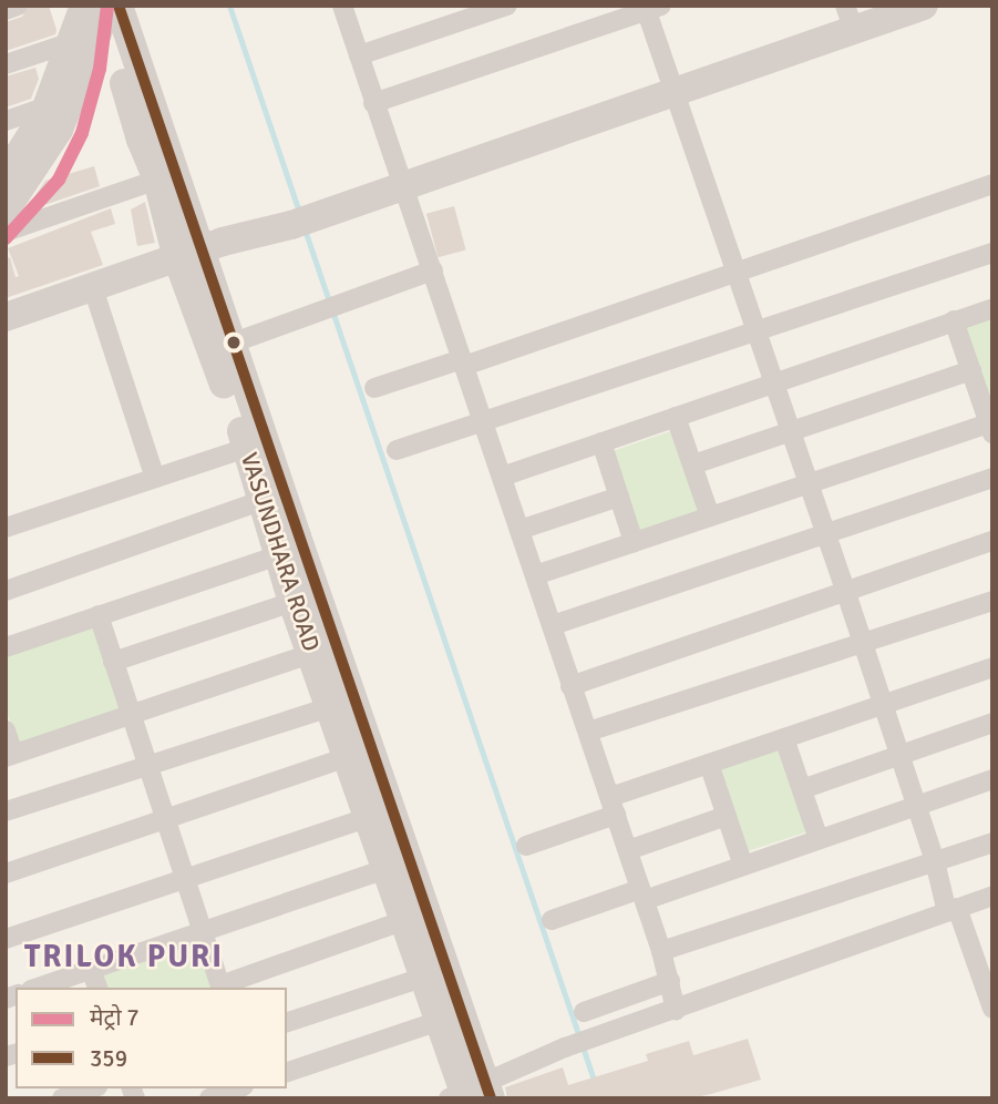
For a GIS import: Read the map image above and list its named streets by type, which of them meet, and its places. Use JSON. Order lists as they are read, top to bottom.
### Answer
{
  "streets": {
    "street": ["VASUNDHARA ROAD"]
  },
  "districts": ["TRILOK PURI"],
  "lines": ["metro line 7", "transit line 359"],
  "legend": ["मेट्रो 7", "359"]
}
